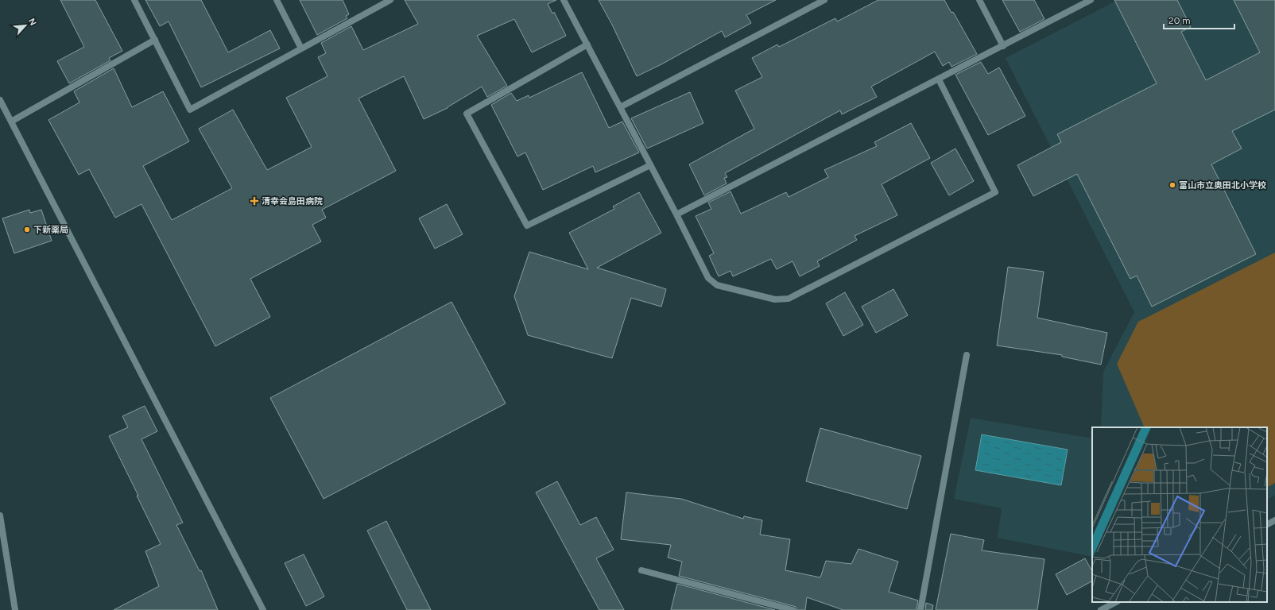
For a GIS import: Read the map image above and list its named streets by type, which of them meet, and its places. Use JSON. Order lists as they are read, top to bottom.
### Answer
{
  "places": {
    "other": ["富山市立奥田北小学校", "下新薬局"],
    "health": ["清幸会島田病院"]
  },
  "scale_bar": "20 m",
  "north": "top right"
}
